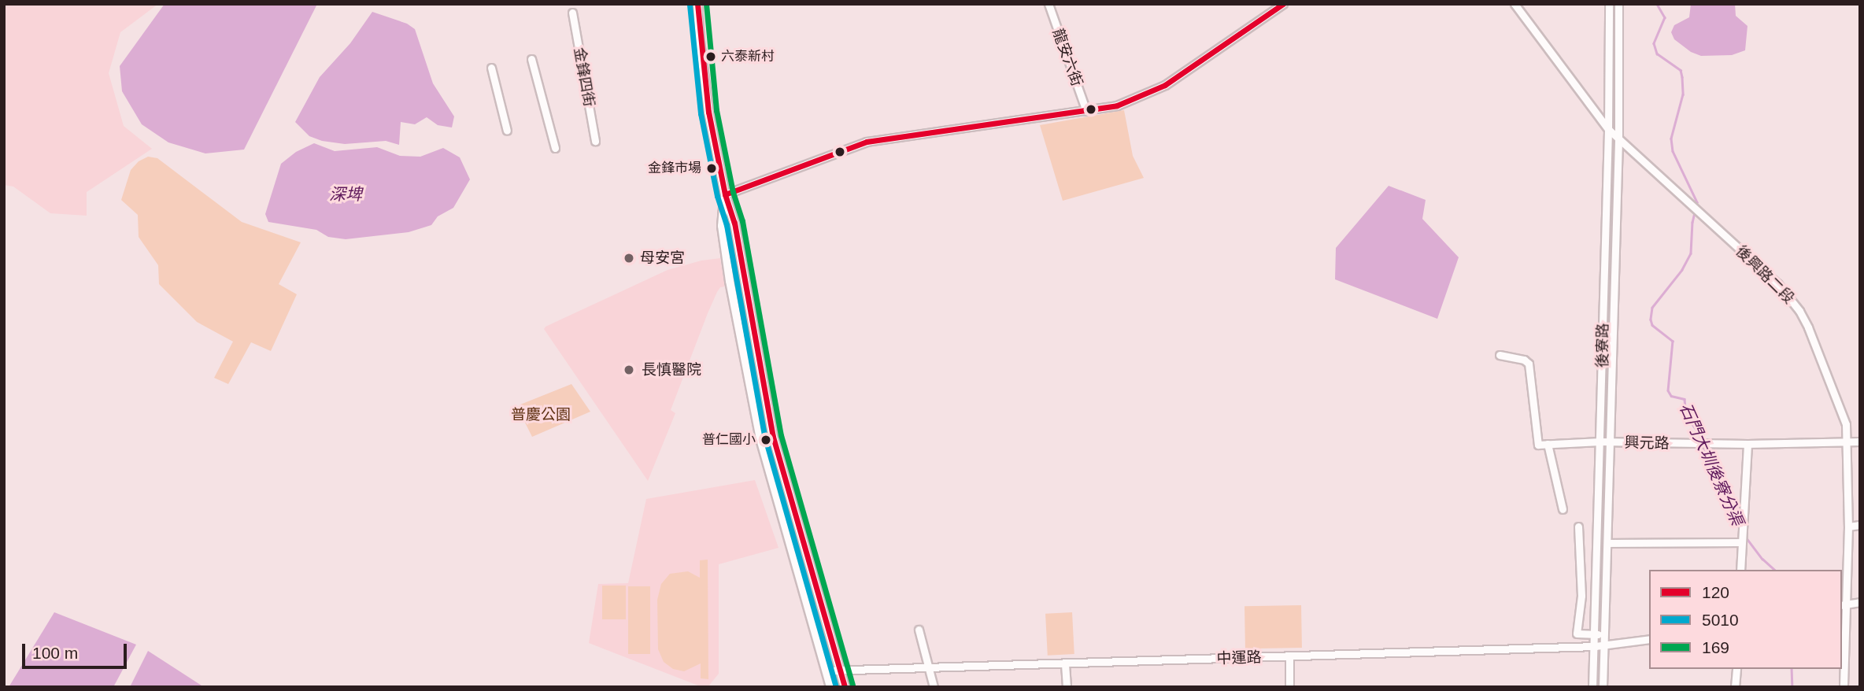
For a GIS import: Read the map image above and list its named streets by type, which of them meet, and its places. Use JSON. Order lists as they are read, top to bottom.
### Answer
{
  "streets": {
    "street": [
      "龍安六街",
      "金鋒四街",
      "後興路二段",
      "後寮路",
      "興元路",
      "中運路"
    ]
  },
  "crossings": [
    ["後興路二段", "後寮路"],
    ["後興路二段", "興元路"],
    ["後寮路", "興元路"],
    ["後寮路", "中運路"]
  ],
  "water": ["深埤", "石門大圳後寮分渠"],
  "parks": ["普慶公園"],
  "places": [
    "六泰新村",
    "金鋒市場",
    "母安宮",
    "長慎醫院",
    "普仁國小"
  ],
  "lines": ["transit line 120", "transit line 169", "transit line 5010"],
  "legend": ["120", "5010", "169"],
  "scale_bar": "100 m"
}
